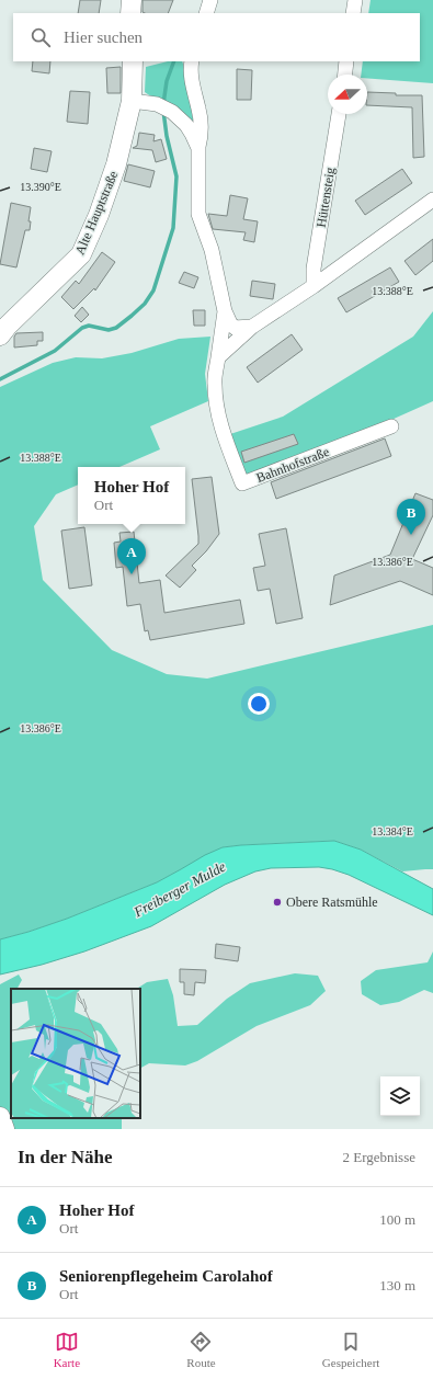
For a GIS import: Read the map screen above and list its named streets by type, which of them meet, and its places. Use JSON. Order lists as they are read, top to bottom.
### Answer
{
  "streets": {
    "main road": ["Alte Hauptstraße"],
    "street": ["Hüttensteig", "Bahnhofstraße"]
  },
  "crossings": [
    ["Alte Hauptstraße", "Bahnhofstraße"]
  ],
  "water": ["Freiberger Mulde"],
  "places": ["Obere Ratsmühle"],
  "north": "left",
  "page": {
    "search": "Hier suchen",
    "popup": ["Hoher Hof", "Ort"],
    "pins": ["B", "A"],
    "heading": ["In der Nähe", "2 Ergebnisse"],
    "list": [
      {
        "mark": "A",
        "name": "Hoher Hof",
        "note": "Ort",
        "value": "100 m"
      },
      {
        "mark": "B",
        "name": "Seniorenpflegeheim Carolahof",
        "note": "Ort",
        "value": "130 m"
      }
    ],
    "nav": ["Karte", "Route", "Gespeichert"]
  },
  "coordinates": [
    "13.390°E",
    "13.388°E",
    "13.386°E",
    "13.384°E"
  ]
}
